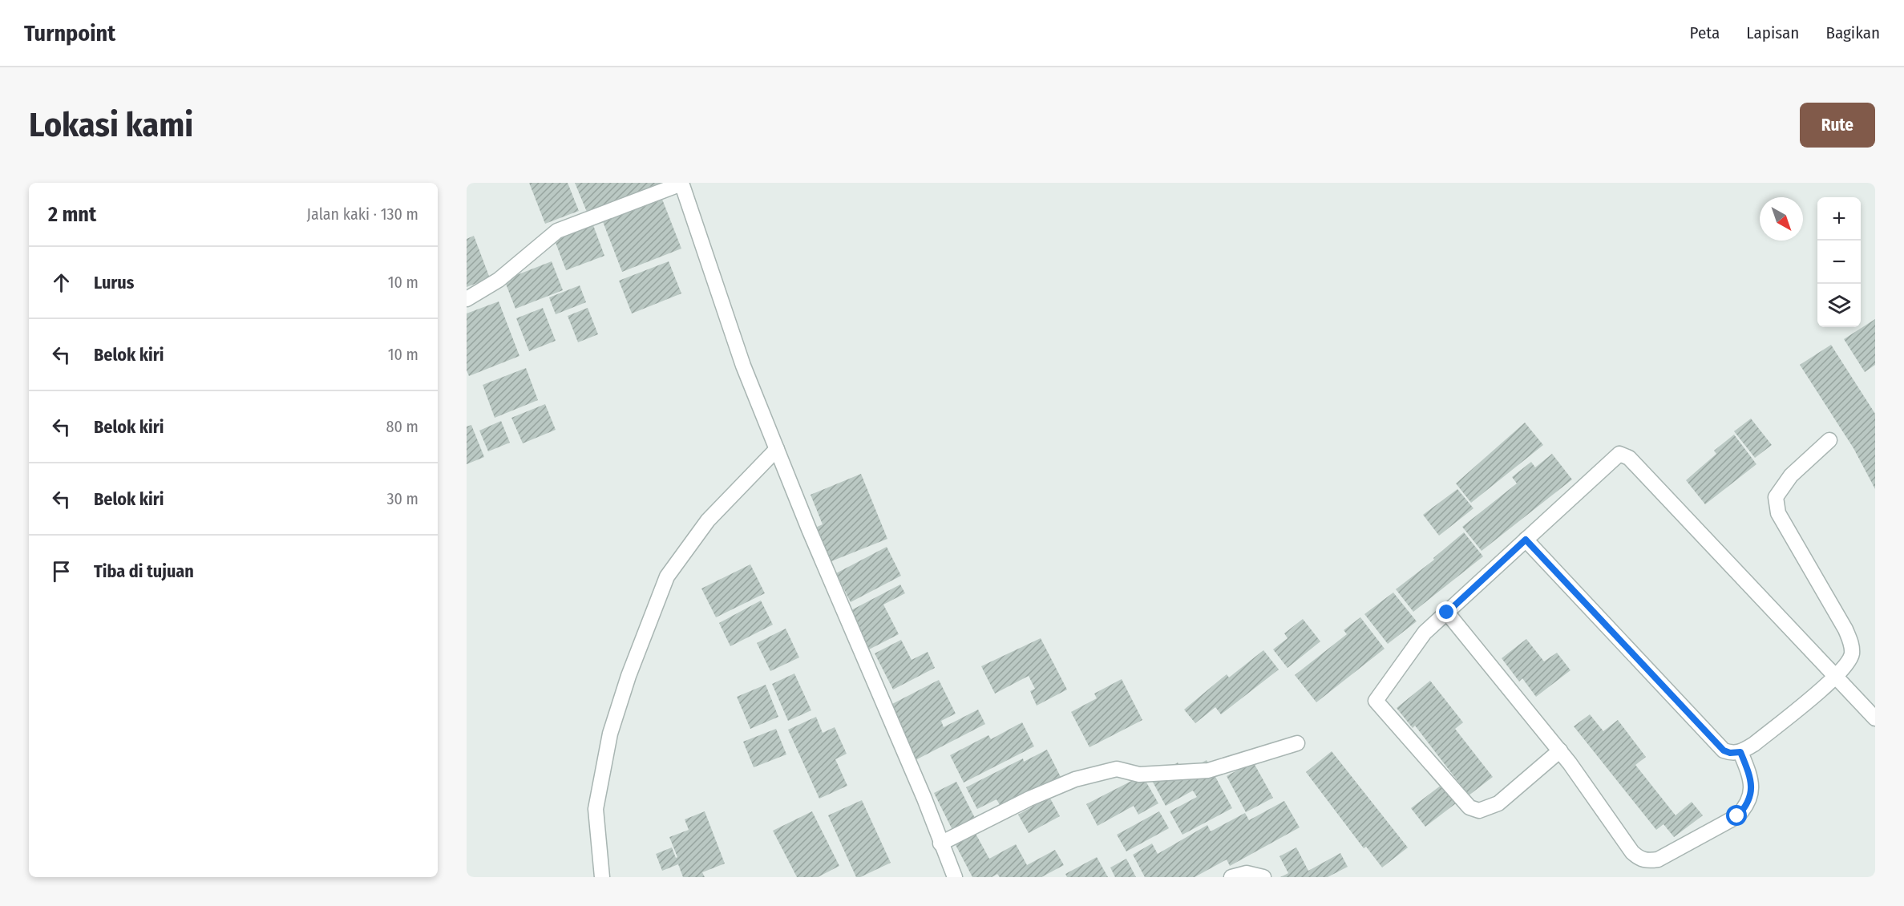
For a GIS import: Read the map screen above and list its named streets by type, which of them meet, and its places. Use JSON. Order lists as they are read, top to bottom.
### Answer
{
  "north": "bottom right",
  "page": {
    "header": "Turnpoint",
    "nav": ["Peta", "Lapisan", "Bagikan"],
    "buttons": "Rute",
    "title": "Lokasi kami",
    "heading": ["2 mnt", "Jalan kaki · 130 m"],
    "map_buttons": ["+", "−"],
    "list": [
      ["Lurus", "10 m"],
      ["Belok kiri", "10 m"],
      ["Belok kiri", "80 m"],
      ["Belok kiri", "30 m"],
      "Tiba di tujuan"
    ]
  }
}
